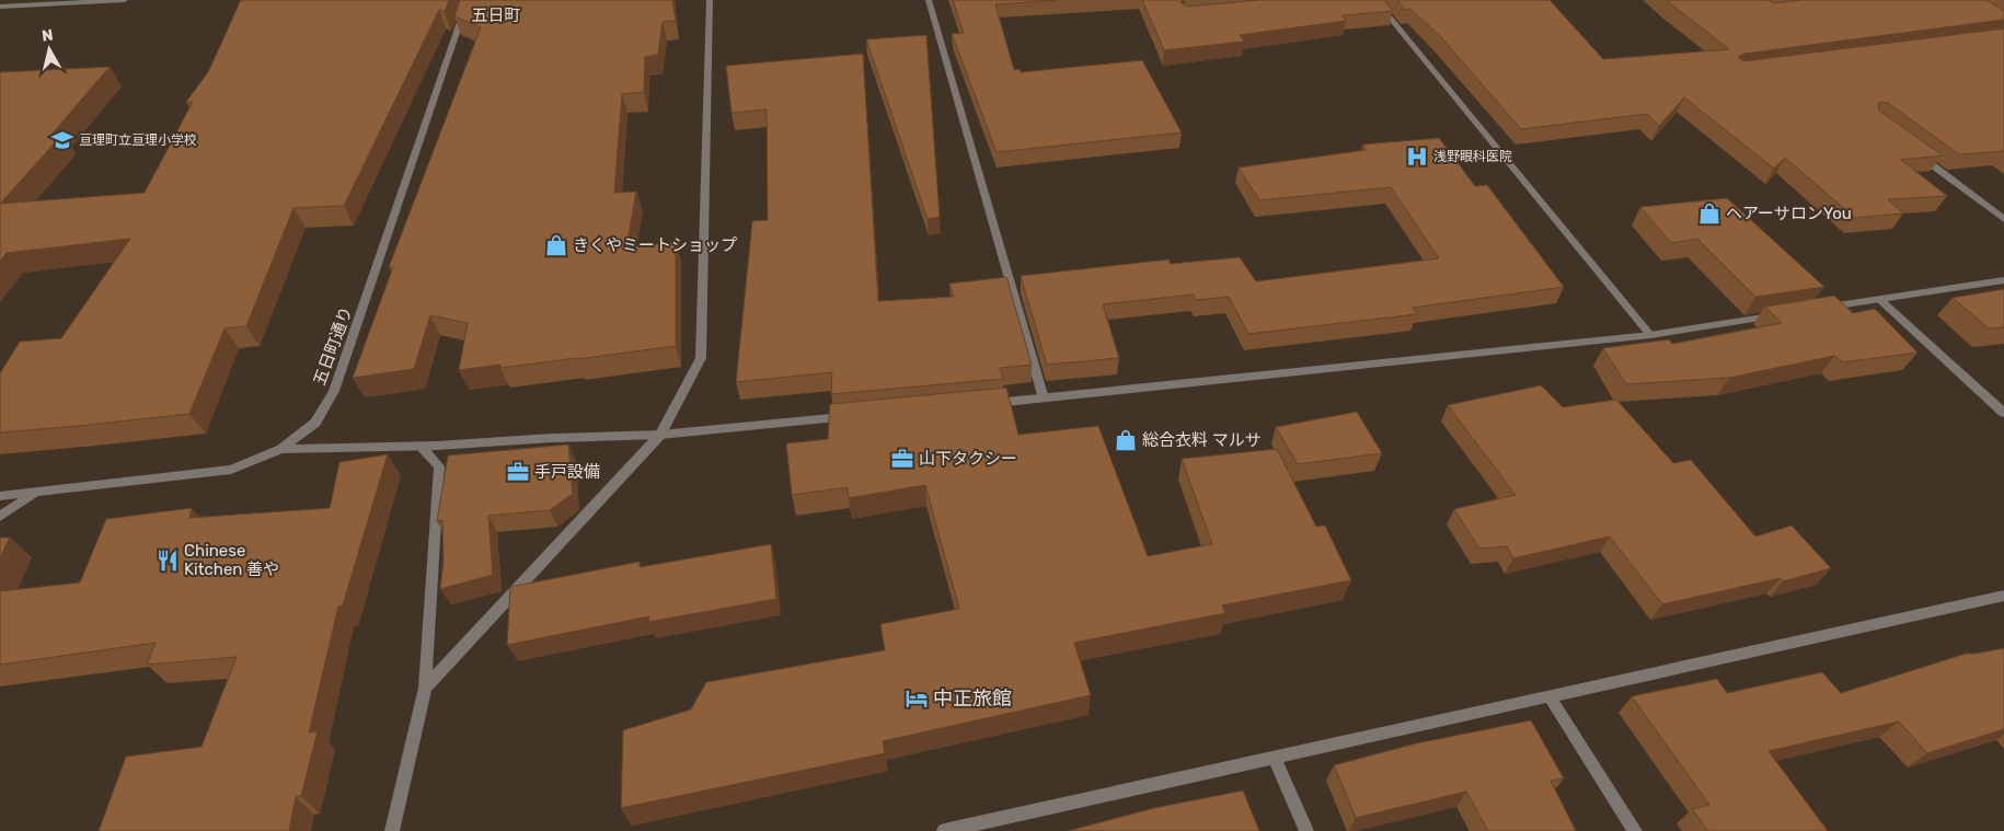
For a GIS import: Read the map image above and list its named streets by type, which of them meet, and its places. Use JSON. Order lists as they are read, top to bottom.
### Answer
{
  "streets": {
    "street": ["五日町通り"]
  },
  "districts": ["五日町"],
  "places": {
    "school or university": ["亘理町立亘理小学校"],
    "hospital": ["浅野眼科医院"],
    "shop": ["ヘアーサロンYou", "きくやミートショップ", "総合衣料 マルサ"],
    "office": ["山下タクシー", "手戸設備"],
    "restaurant": ["Chinese Kitchen 善や"],
    "hotel": ["中正旅館"]
  },
  "north": "top"
}
